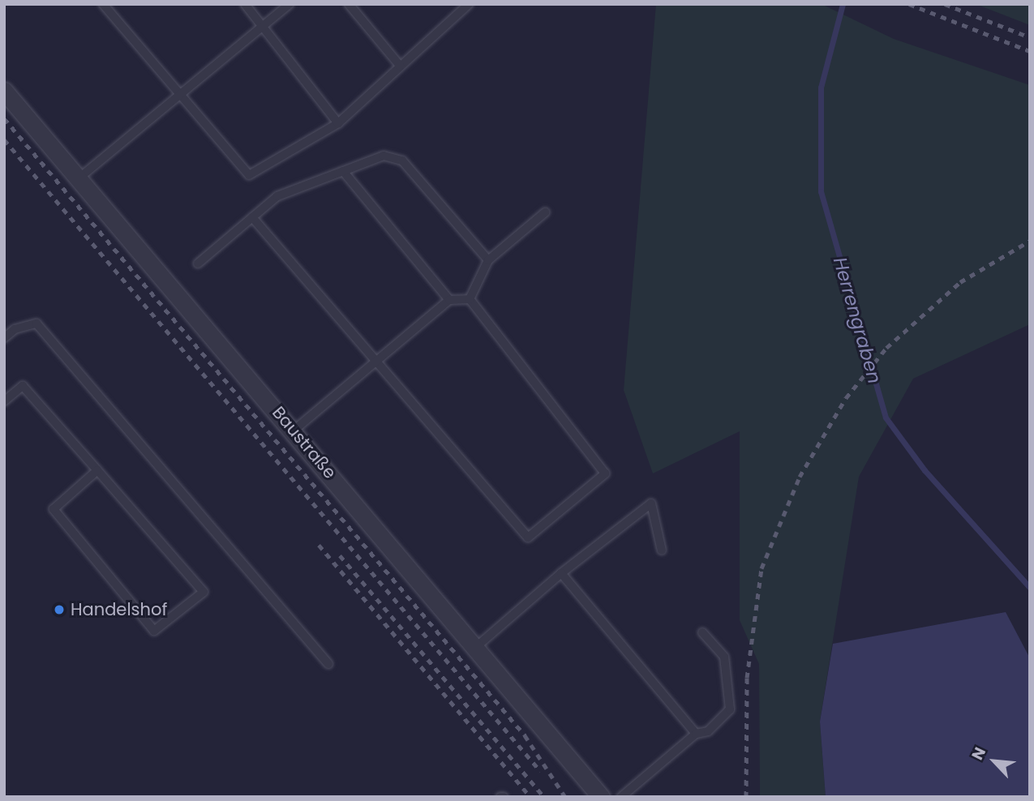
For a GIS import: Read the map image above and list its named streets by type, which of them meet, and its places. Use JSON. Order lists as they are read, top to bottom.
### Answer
{
  "streets": {
    "street": ["Baustraße"]
  },
  "water": ["Herrengraben"],
  "places": ["Handelshof"],
  "north": "top left"
}
